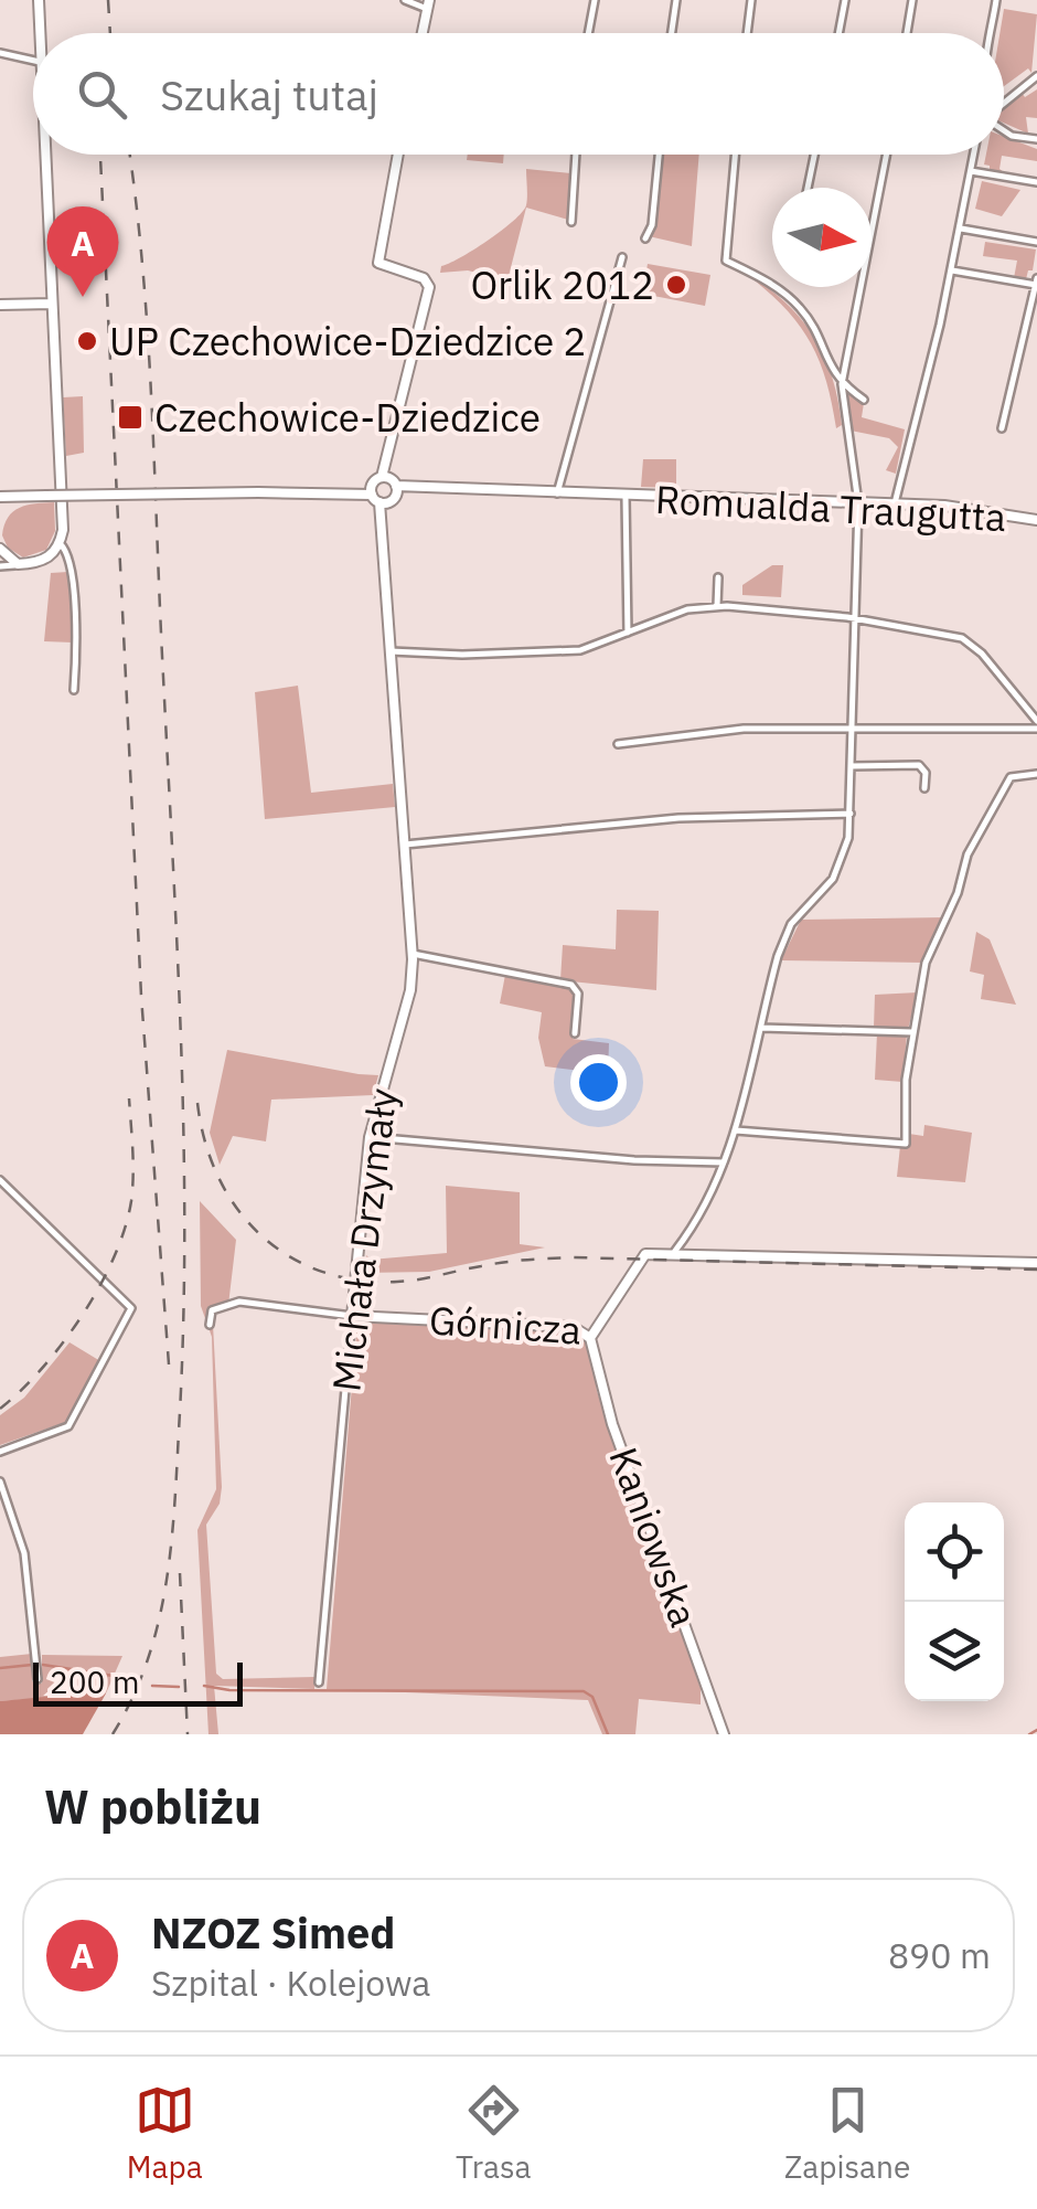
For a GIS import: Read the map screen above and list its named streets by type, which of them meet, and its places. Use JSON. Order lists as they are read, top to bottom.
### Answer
{
  "streets": {
    "street": [
      "Romualda Traugutta",
      "Michała Drzymały",
      "Górnicza",
      "Kaniowska"
    ]
  },
  "crossings": [
    ["Romualda Traugutta", "Michała Drzymały"],
    ["Michała Drzymały", "Górnicza"],
    ["Górnicza", "Kaniowska"]
  ],
  "places": {
    "other": ["Orlik 2012", "UP Czechowice-Dziedzice 2"],
    "transit": ["Czechowice-Dziedzice"]
  },
  "scale_bar": "200 m",
  "north": "right",
  "page": {
    "search": "Szukaj tutaj",
    "pins": "A",
    "scale": "200 m",
    "heading": "W pobliżu",
    "list": [
      {
        "mark": "A",
        "name": "NZOZ Simed",
        "note": "Szpital · Kolejowa",
        "value": "890 m"
      }
    ],
    "nav": ["Mapa", "Trasa", "Zapisane"]
  }
}
